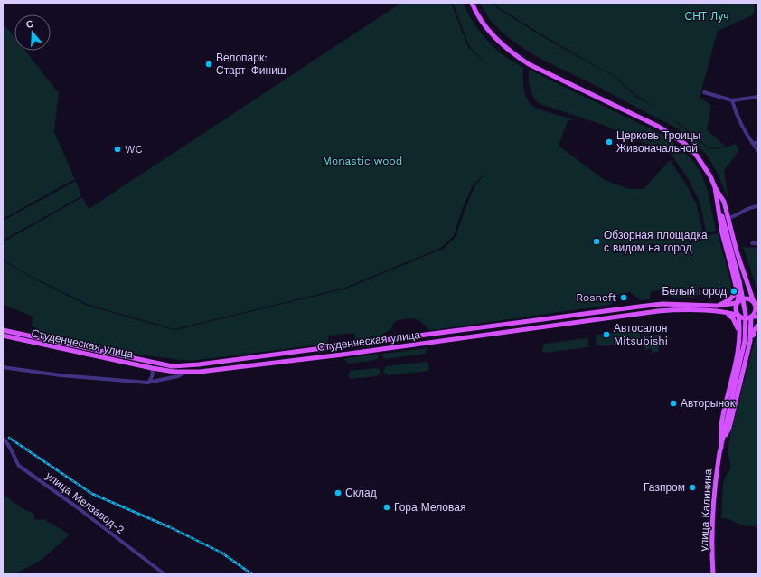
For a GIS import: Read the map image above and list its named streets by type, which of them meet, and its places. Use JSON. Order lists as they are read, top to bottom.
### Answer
{
  "streets": {
    "main road": ["Студенческая улица", "улица Калинина"],
    "street": ["улица Мелзавод-2"]
  },
  "parks": ["СНТ Луч", "Monastic wood"],
  "places": [
    "Велопарк: Старт-Финиш",
    "Церковь Троицы Живоначальной",
    "WC",
    "Обзорная площадка с видом на город",
    "Белый город",
    "Rosneft",
    "Автосалон Mitsubishi",
    "Авторынок",
    "Газпром",
    "Склад",
    "Гора Меловая"
  ],
  "north": "top"
}
